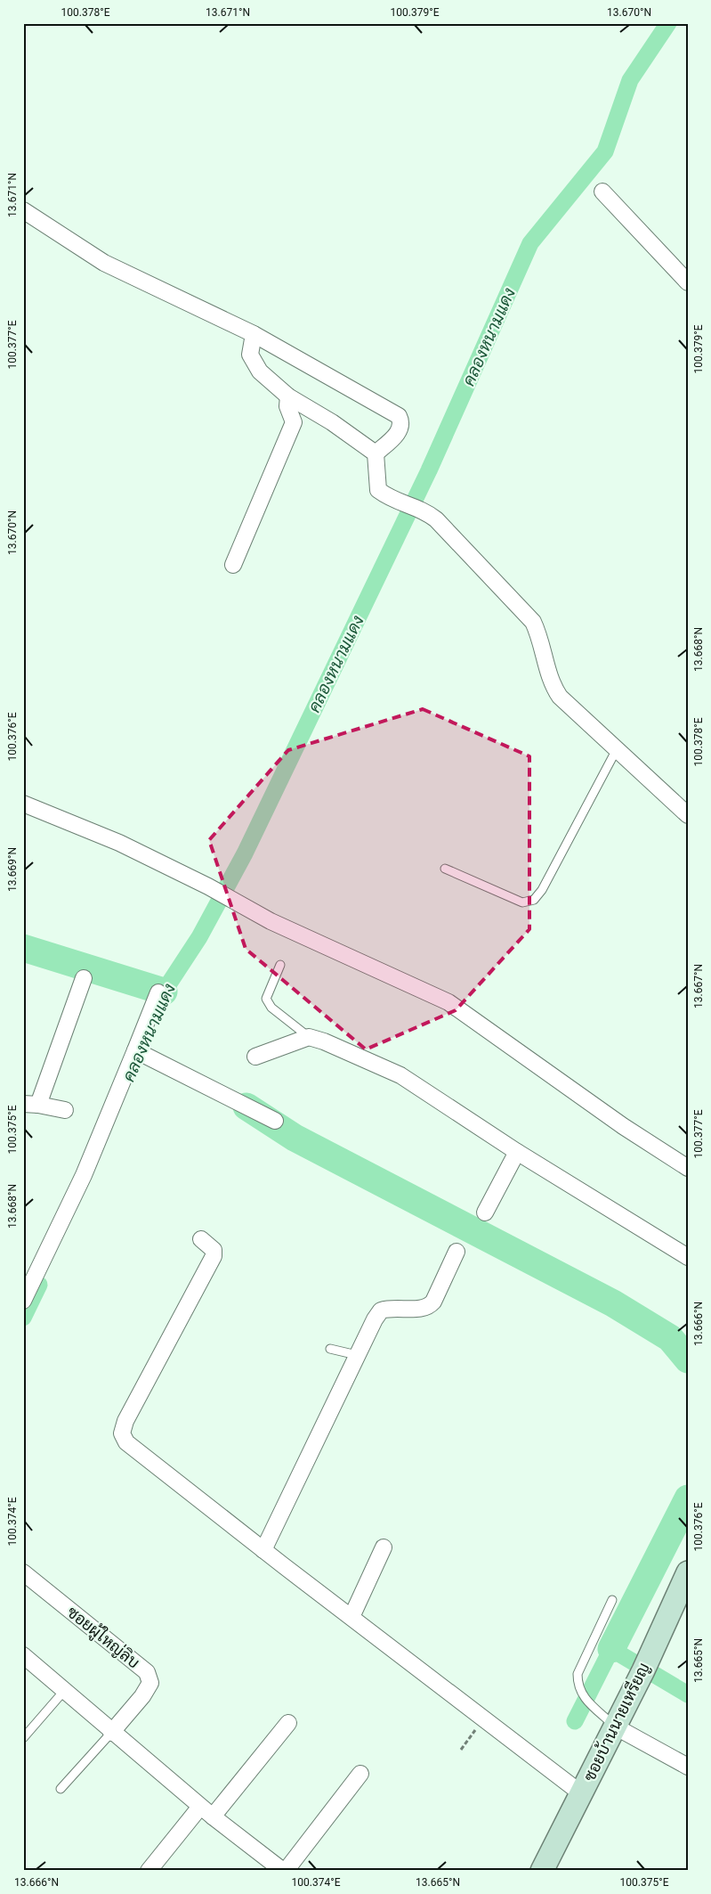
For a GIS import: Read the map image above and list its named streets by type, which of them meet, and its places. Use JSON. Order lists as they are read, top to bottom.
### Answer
{
  "streets": {
    "street": ["ซอยผู้ใหญ่ลิบ", "ซอยบ้านนายเหรียญ"]
  },
  "water": ["คลองหนามแดง"],
  "coordinates": [
    "100.378°E",
    "13.671°N",
    "100.379°E",
    "13.670°N",
    "100.377°E",
    "13.668°N",
    "100.376°E",
    "13.669°N",
    "13.667°N",
    "100.375°E",
    "13.666°N",
    "100.374°E",
    "13.665°N"
  ]
}
